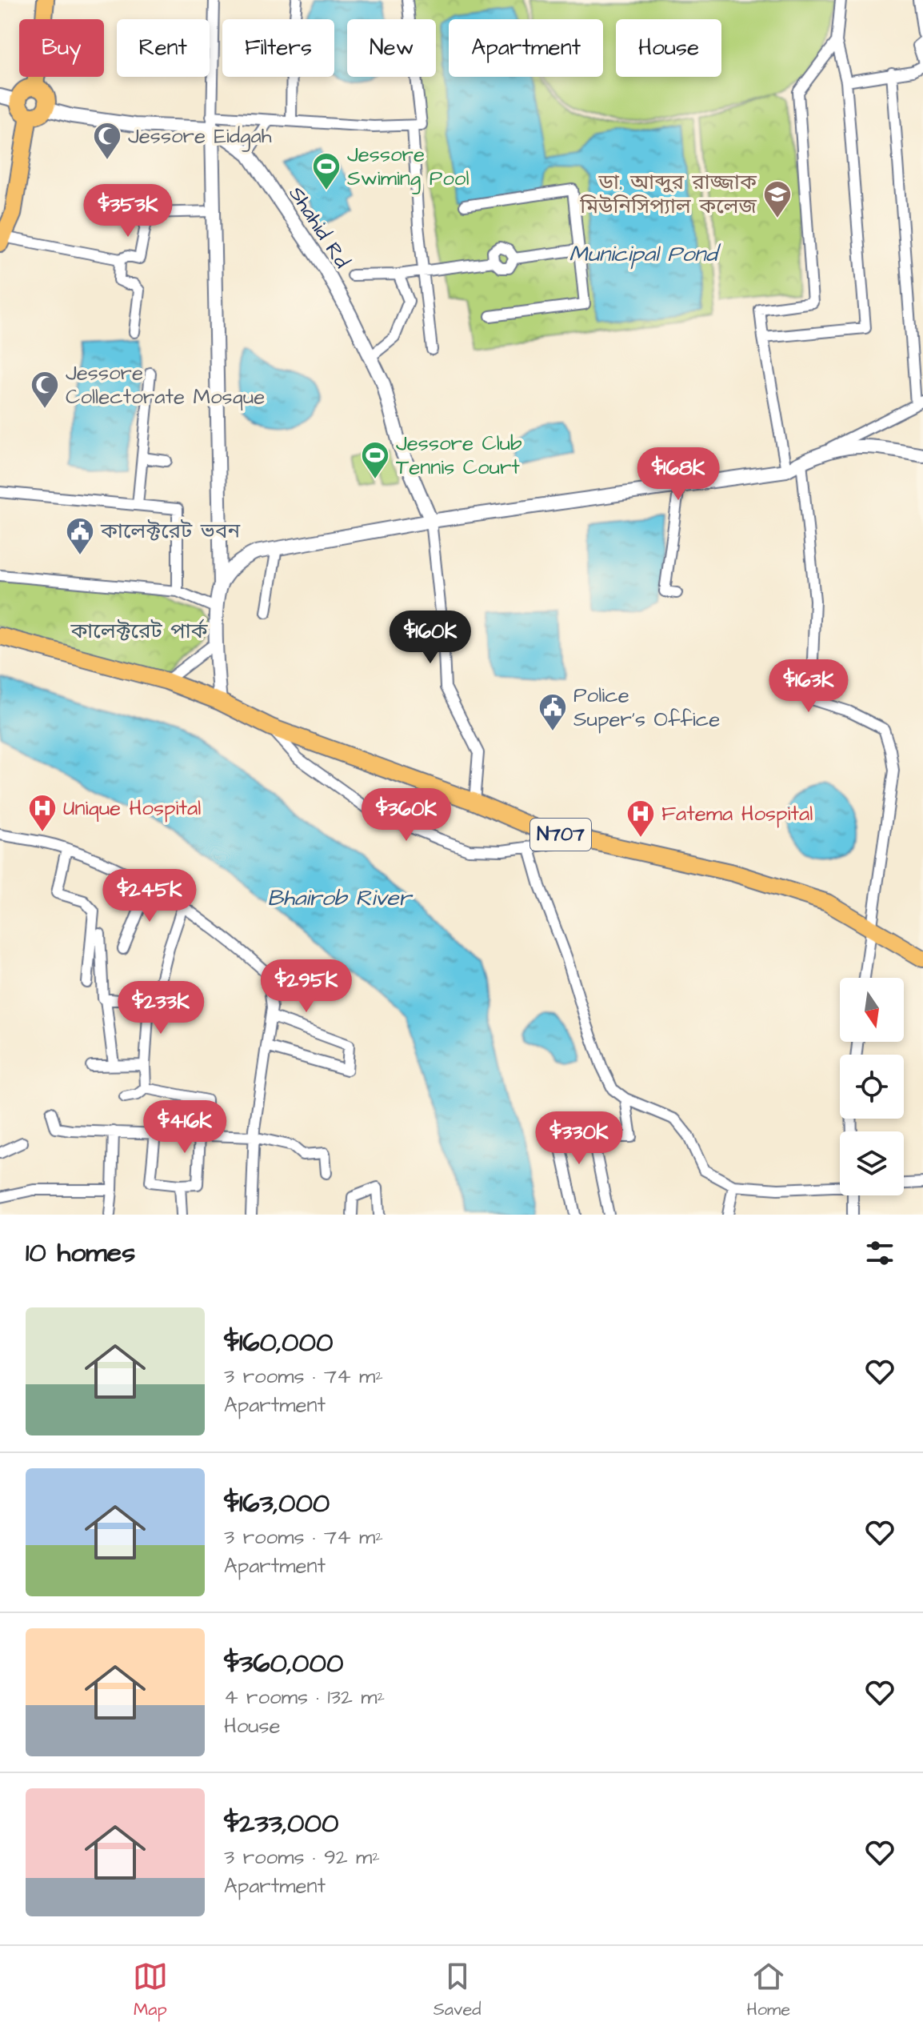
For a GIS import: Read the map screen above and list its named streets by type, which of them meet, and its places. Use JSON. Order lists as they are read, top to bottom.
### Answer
{
  "streets": {
    "highway": ["N707"],
    "street": ["Shahid Rd"]
  },
  "water": ["Municipal Pond", "Bhairob River"],
  "parks": ["কালেক্টরেট পার্ক"],
  "places": {
    "mosque": ["Jessore Eidgah", "Jessore Collectorate Mosque"],
    "sports": ["Jessore Swiming Pool", "Jessore Club Tennis Court"],
    "school or university": ["ডা. আব্দুর রাজ্জাক মিউনিসিপ্যাল কলেজ"],
    "public building": ["কালেক্টরেট ভবন", "Police Super's Office"],
    "hospital": ["Unique Hospital", "Fatema Hospital"]
  },
  "north": "bottom",
  "page": {
    "chip": [
      "Buy",
      "Rent",
      "Filters",
      "New",
      "Apartment",
      "House"
    ],
    "price": [
      "$353K",
      "$168K",
      "$160K",
      "$163K",
      "$360K",
      "$245K",
      "$295K",
      "$233K",
      "$416K",
      "$330K"
    ],
    "heading": "10 homes",
    "list": [
      {
        "name": "$160,000",
        "note": "3 rooms · 74 m² · Apartment"
      },
      {
        "name": "$163,000",
        "note": "3 rooms · 74 m² · Apartment"
      },
      {
        "name": "$360,000",
        "note": "4 rooms · 132 m² · House"
      },
      {
        "name": "$233,000",
        "note": "3 rooms · 92 m² · Apartment"
      }
    ],
    "tabs": ["Map", "Saved", "Home"]
  }
}
